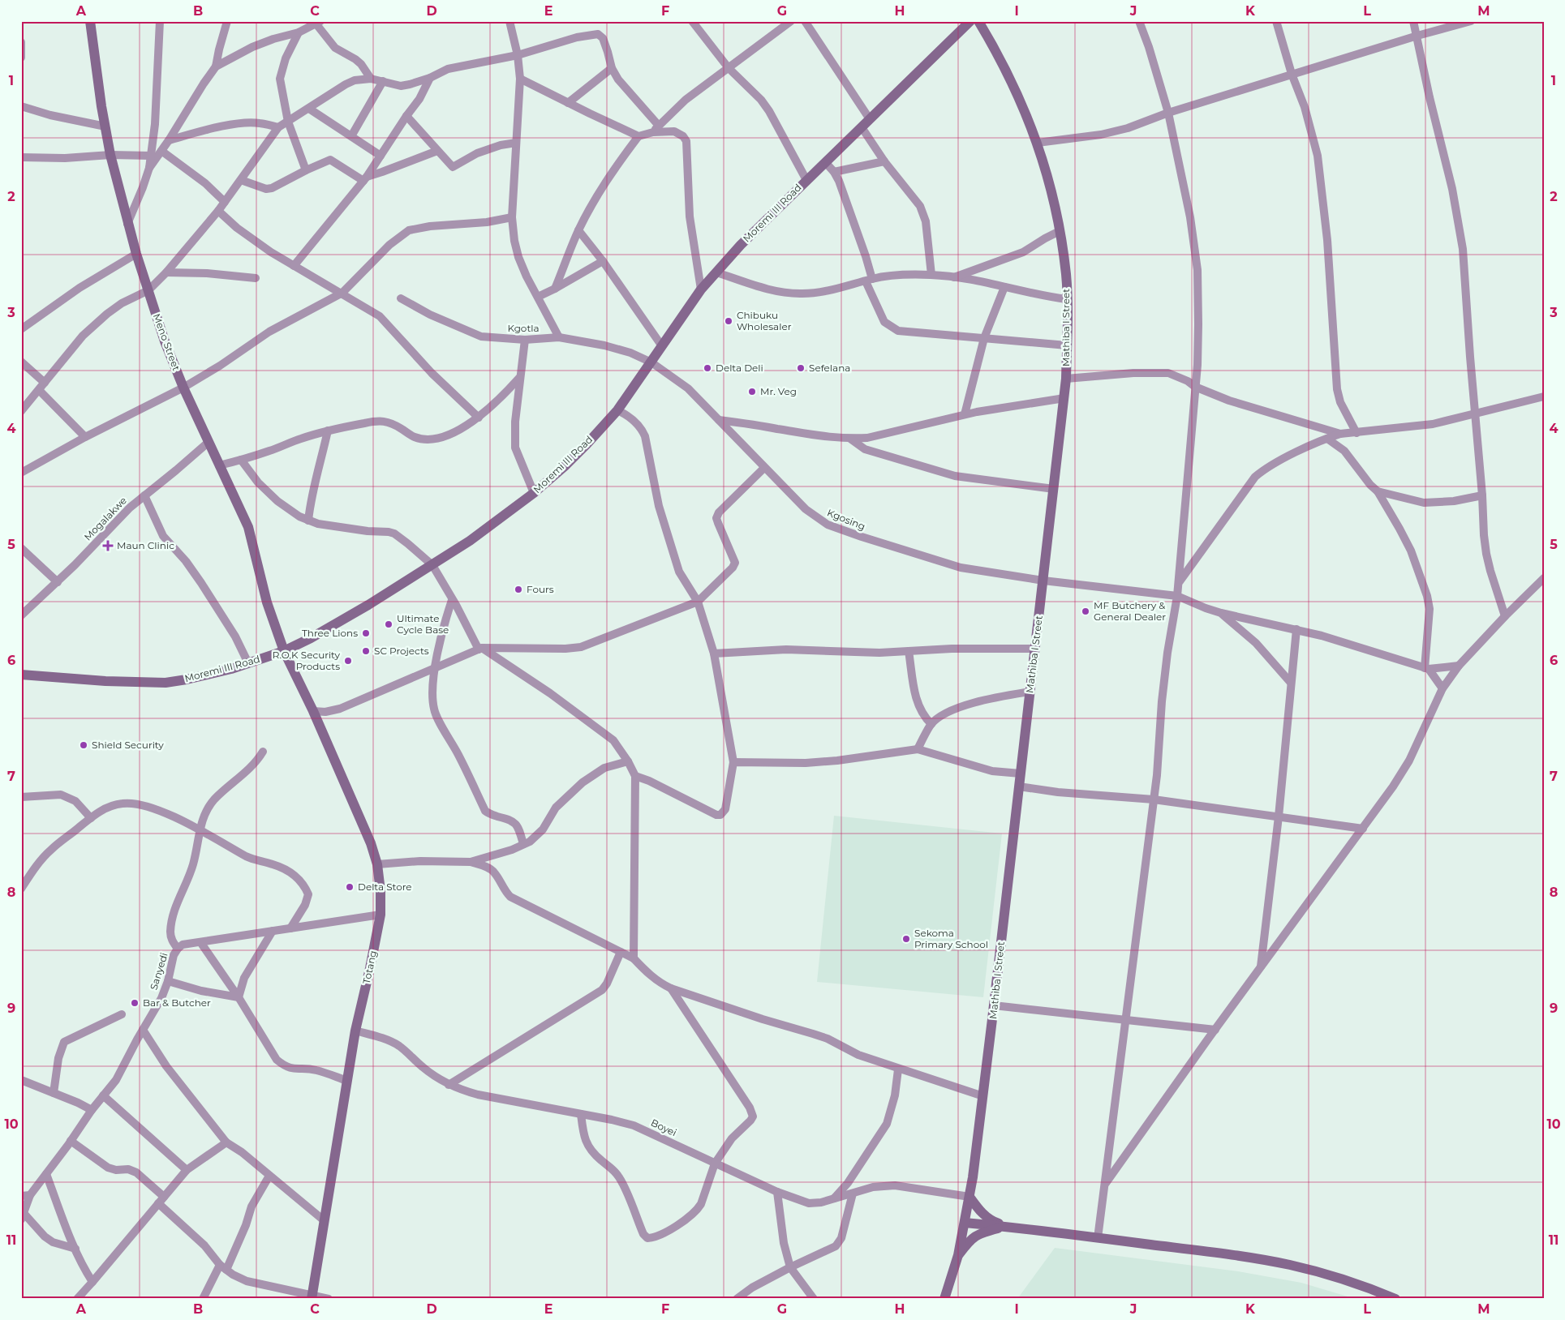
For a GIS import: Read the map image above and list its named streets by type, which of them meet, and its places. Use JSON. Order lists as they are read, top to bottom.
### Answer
{
  "streets": {
    "street": [
      "Moremi III Road",
      "Mathiba I Street",
      "Kgotla",
      "Meno Street",
      "Mogalakwe",
      "Kgosing",
      "Totang",
      "Sanyedi",
      "Boyei"
    ]
  },
  "crossings": [
    ["Moremi III Road", "Kgotla"],
    ["Moremi III Road", "Meno Street"],
    ["Moremi III Road", "Kgosing"],
    ["Moremi III Road", "Totang"],
    ["Mathiba I Street", "Kgosing"],
    ["Mathiba I Street", "Boyei"],
    ["Kgotla", "Kgosing"],
    ["Meno Street", "Mogalakwe"],
    ["Meno Street", "Totang"],
    ["Totang", "Sanyedi"],
    ["Totang", "Boyei"]
  ],
  "places": {
    "other": [
      "Chibuku Wholesaler",
      "Delta Deli",
      "Sefelana",
      "Mr. Veg",
      "Fours",
      "MF Butchery & General Dealer",
      "Ultimate Cycle Base",
      "Three Lions",
      "SC Projects",
      "R.O.K Security Products",
      "Shield Security",
      "Delta Store",
      "Sekoma Primary School",
      "Bar & Butcher"
    ],
    "health": ["Maun Clinic"]
  },
  "grid": {
    "columns": [
      "A",
      "B",
      "C",
      "D",
      "E",
      "F",
      "G",
      "H",
      "I",
      "J",
      "K",
      "L",
      "M"
    ],
    "rows": [
      "1",
      "2",
      "3",
      "4",
      "5",
      "6",
      "7",
      "8",
      "9",
      "10",
      "11"
    ]
  }
}
